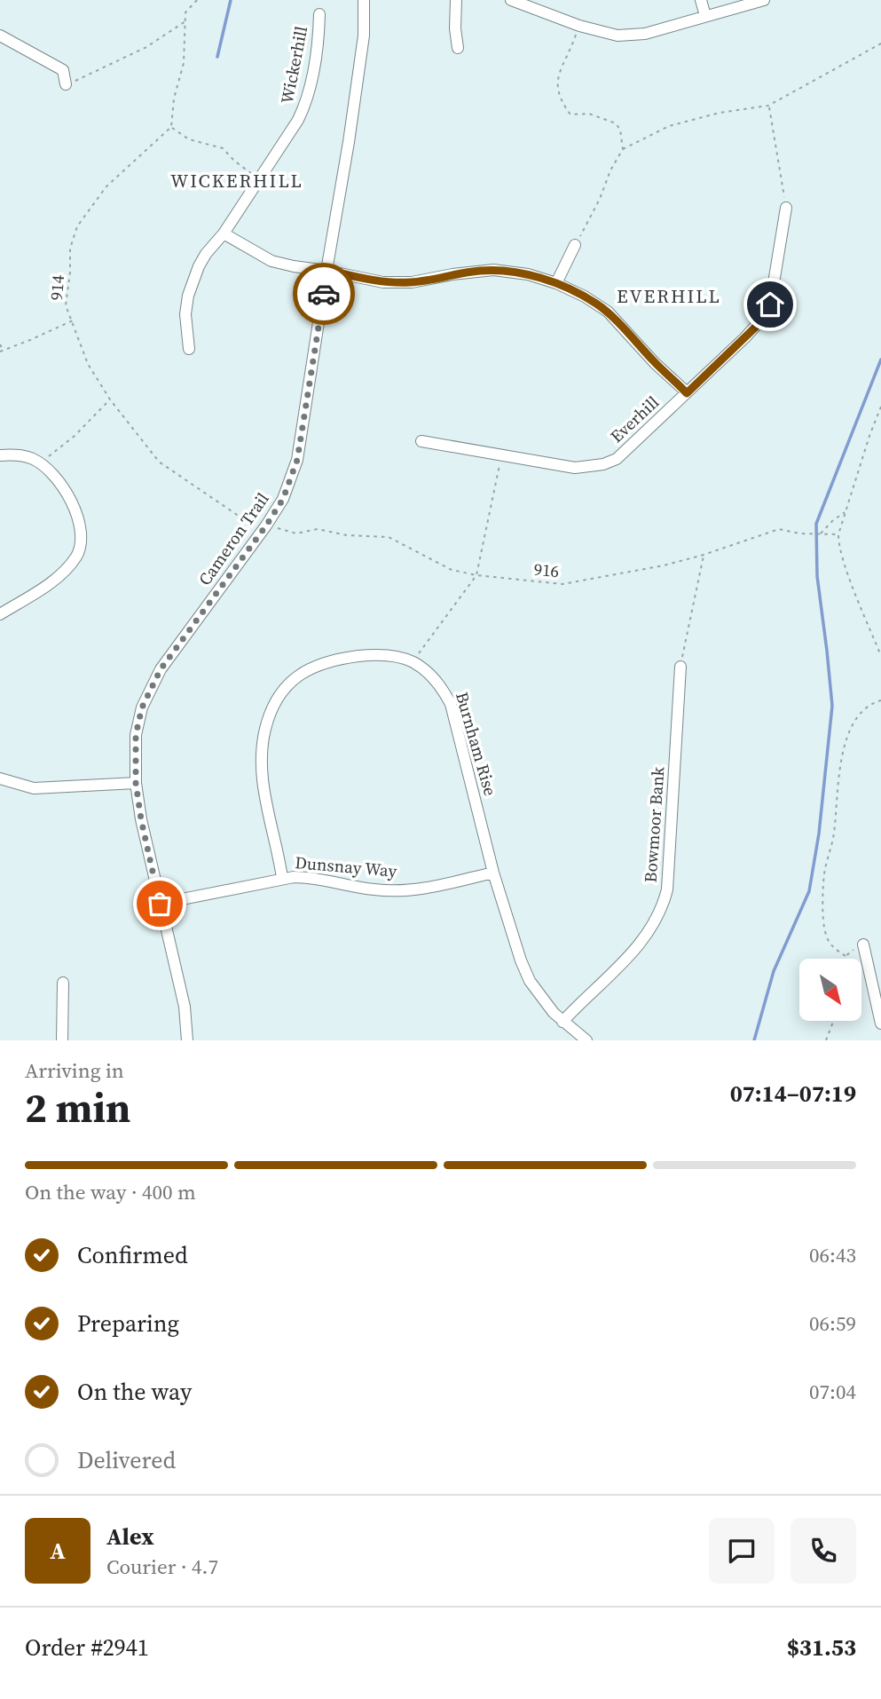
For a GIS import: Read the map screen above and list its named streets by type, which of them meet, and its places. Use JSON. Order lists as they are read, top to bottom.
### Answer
{
  "streets": {
    "street": [
      "Wickerhill",
      "Everhill",
      "Cameron Trail",
      "Burnham Rise",
      "Bowmoor Bank",
      "Dunsnay Way"
    ],
    "path": ["914", "916"]
  },
  "crossings": [
    ["914", "Cameron Trail"],
    ["914", "916"],
    ["Cameron Trail", "916"],
    ["Cameron Trail", "Dunsnay Way"],
    ["Burnham Rise", "Bowmoor Bank"],
    ["Burnham Rise", "Dunsnay Way"]
  ],
  "districts": ["WICKERHILL", "EVERHILL"],
  "north": "bottom right",
  "page": {
    "heading": ["2 min", "Arriving in", "07:14–07:19"],
    "panel": [
      "Alex",
      "Courier · 4.7",
      "Order #2941",
      "$31.53"
    ],
    "bar": "On the way · 400 m",
    "list": [
      ["Confirmed", "06:43"],
      ["Preparing", "06:59"],
      ["On the way", "07:04"],
      "Delivered"
    ],
    "round": "A"
  }
}
